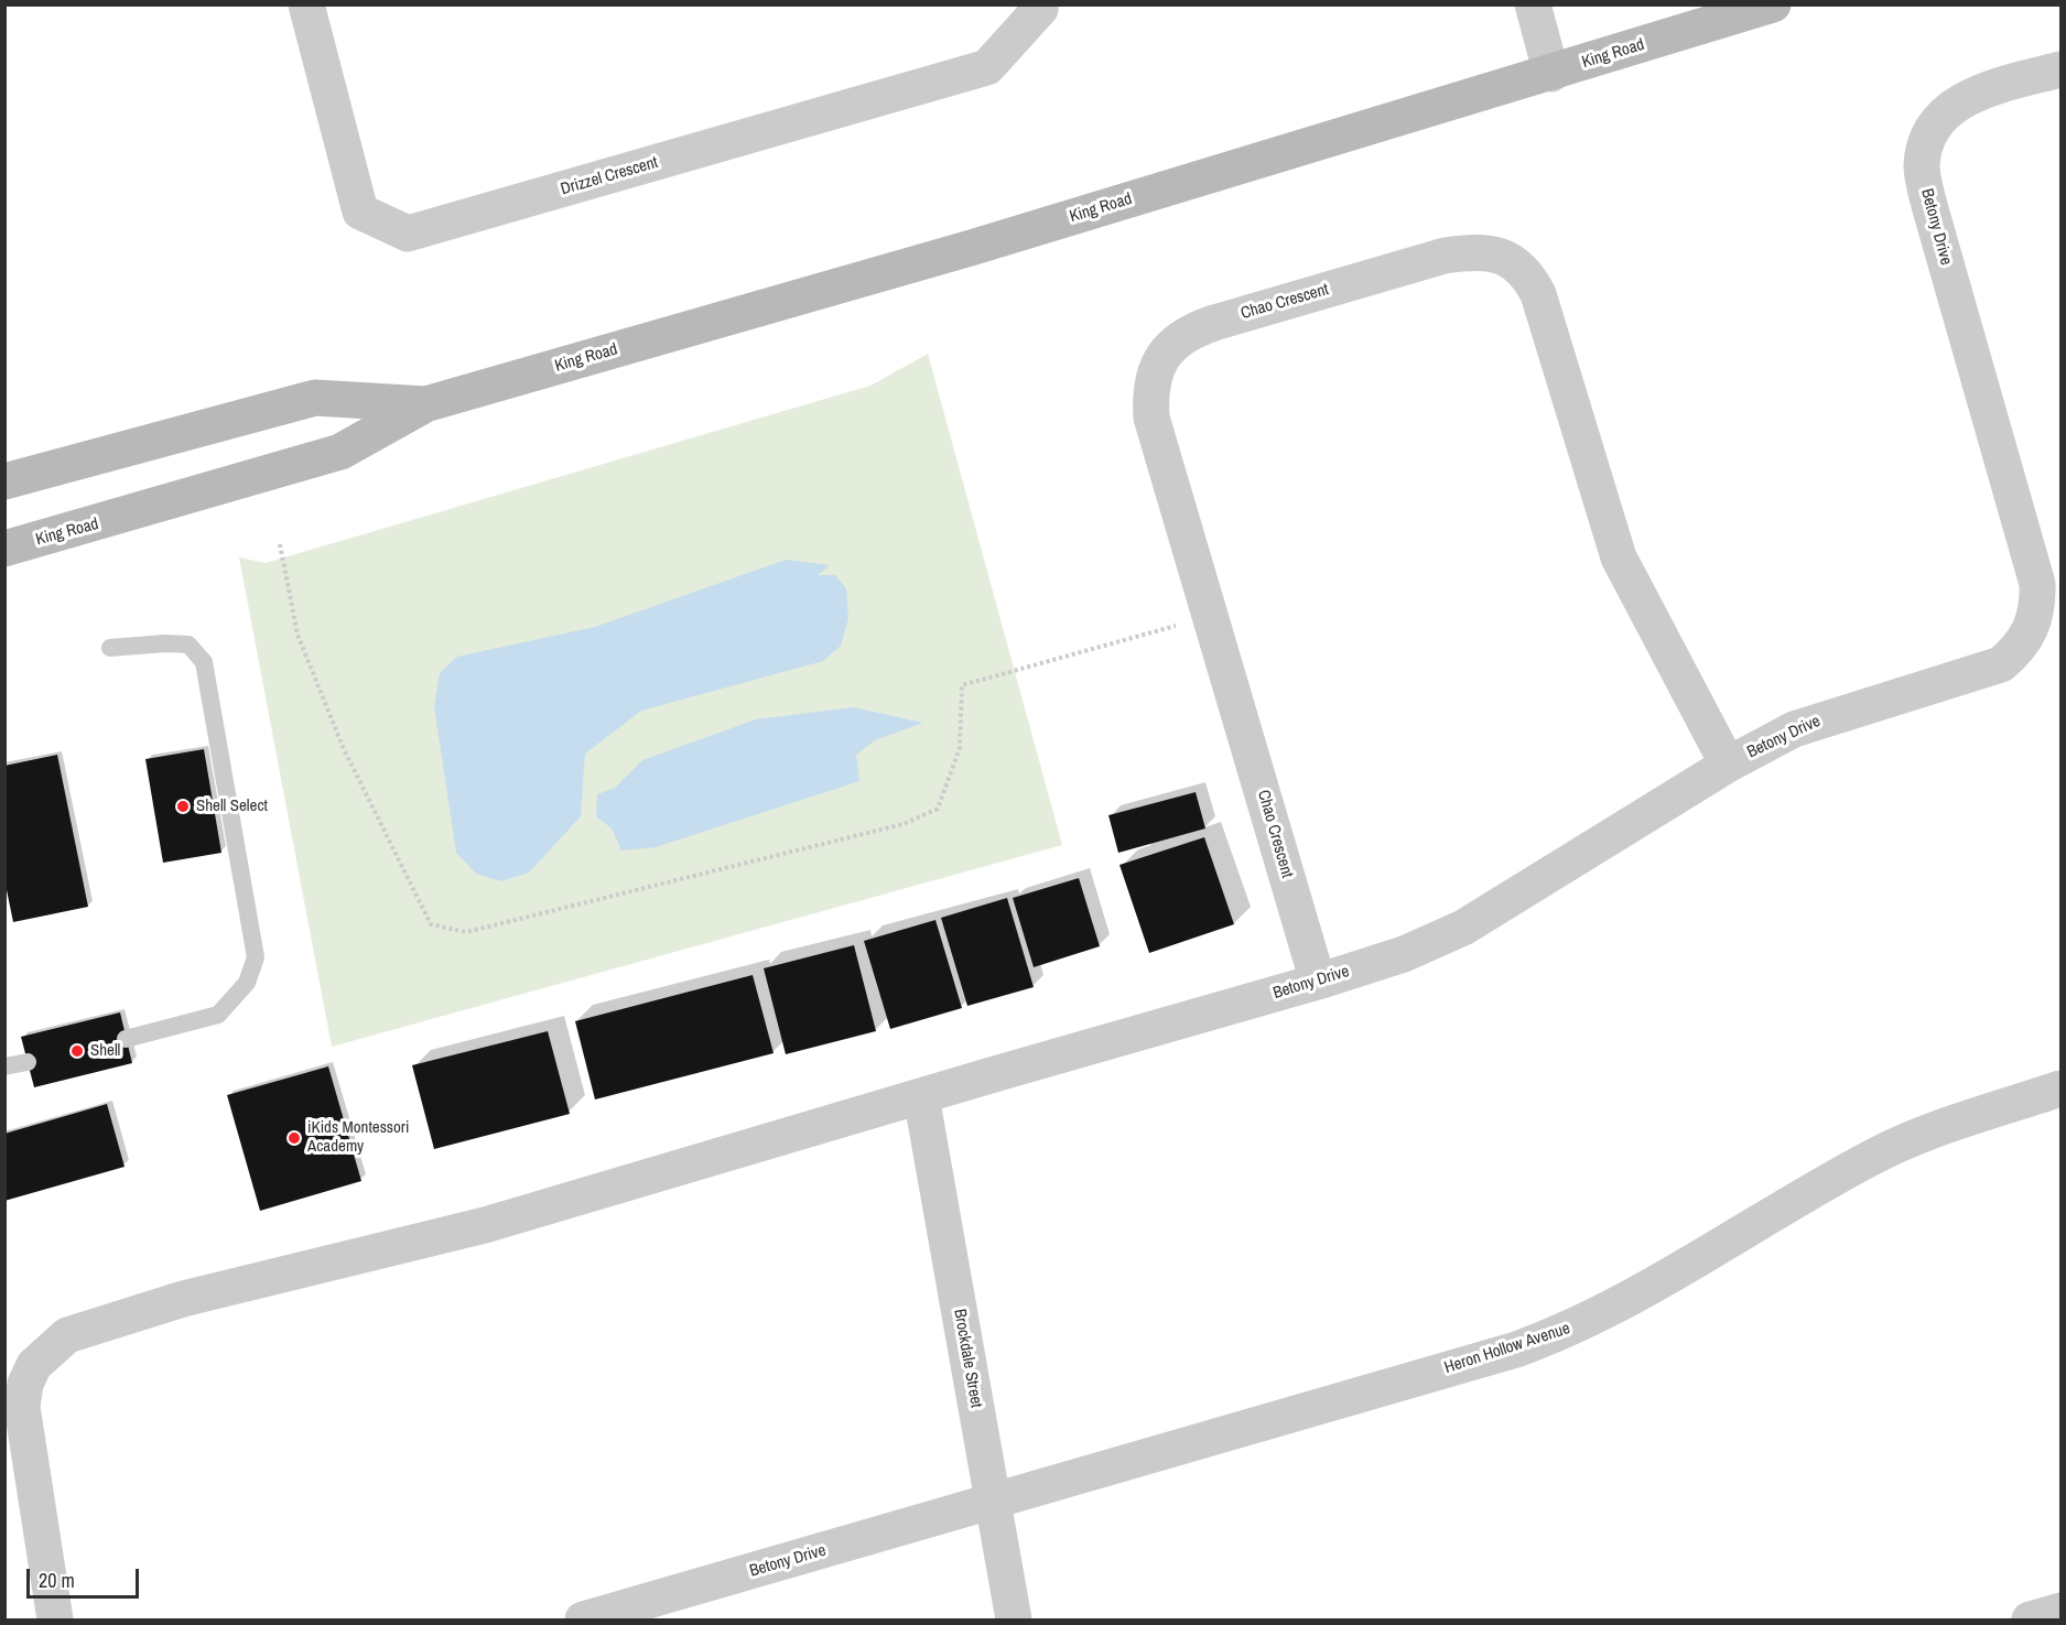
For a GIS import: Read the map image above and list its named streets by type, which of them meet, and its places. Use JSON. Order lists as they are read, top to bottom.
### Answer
{
  "streets": {
    "main road": ["King Road"],
    "street": [
      "Drizzel Crescent",
      "Betony Drive",
      "Chao Crescent",
      "Heron Hollow Avenue",
      "Brockdale Street"
    ]
  },
  "crossings": [
    ["Betony Drive", "Chao Crescent"],
    ["Betony Drive", "Heron Hollow Avenue"],
    ["Betony Drive", "Brockdale Street"],
    ["Heron Hollow Avenue", "Brockdale Street"]
  ],
  "places": ["Shell Select", "Shell", "iKids Montessori Academy"],
  "scale_bar": "20 m"
}
